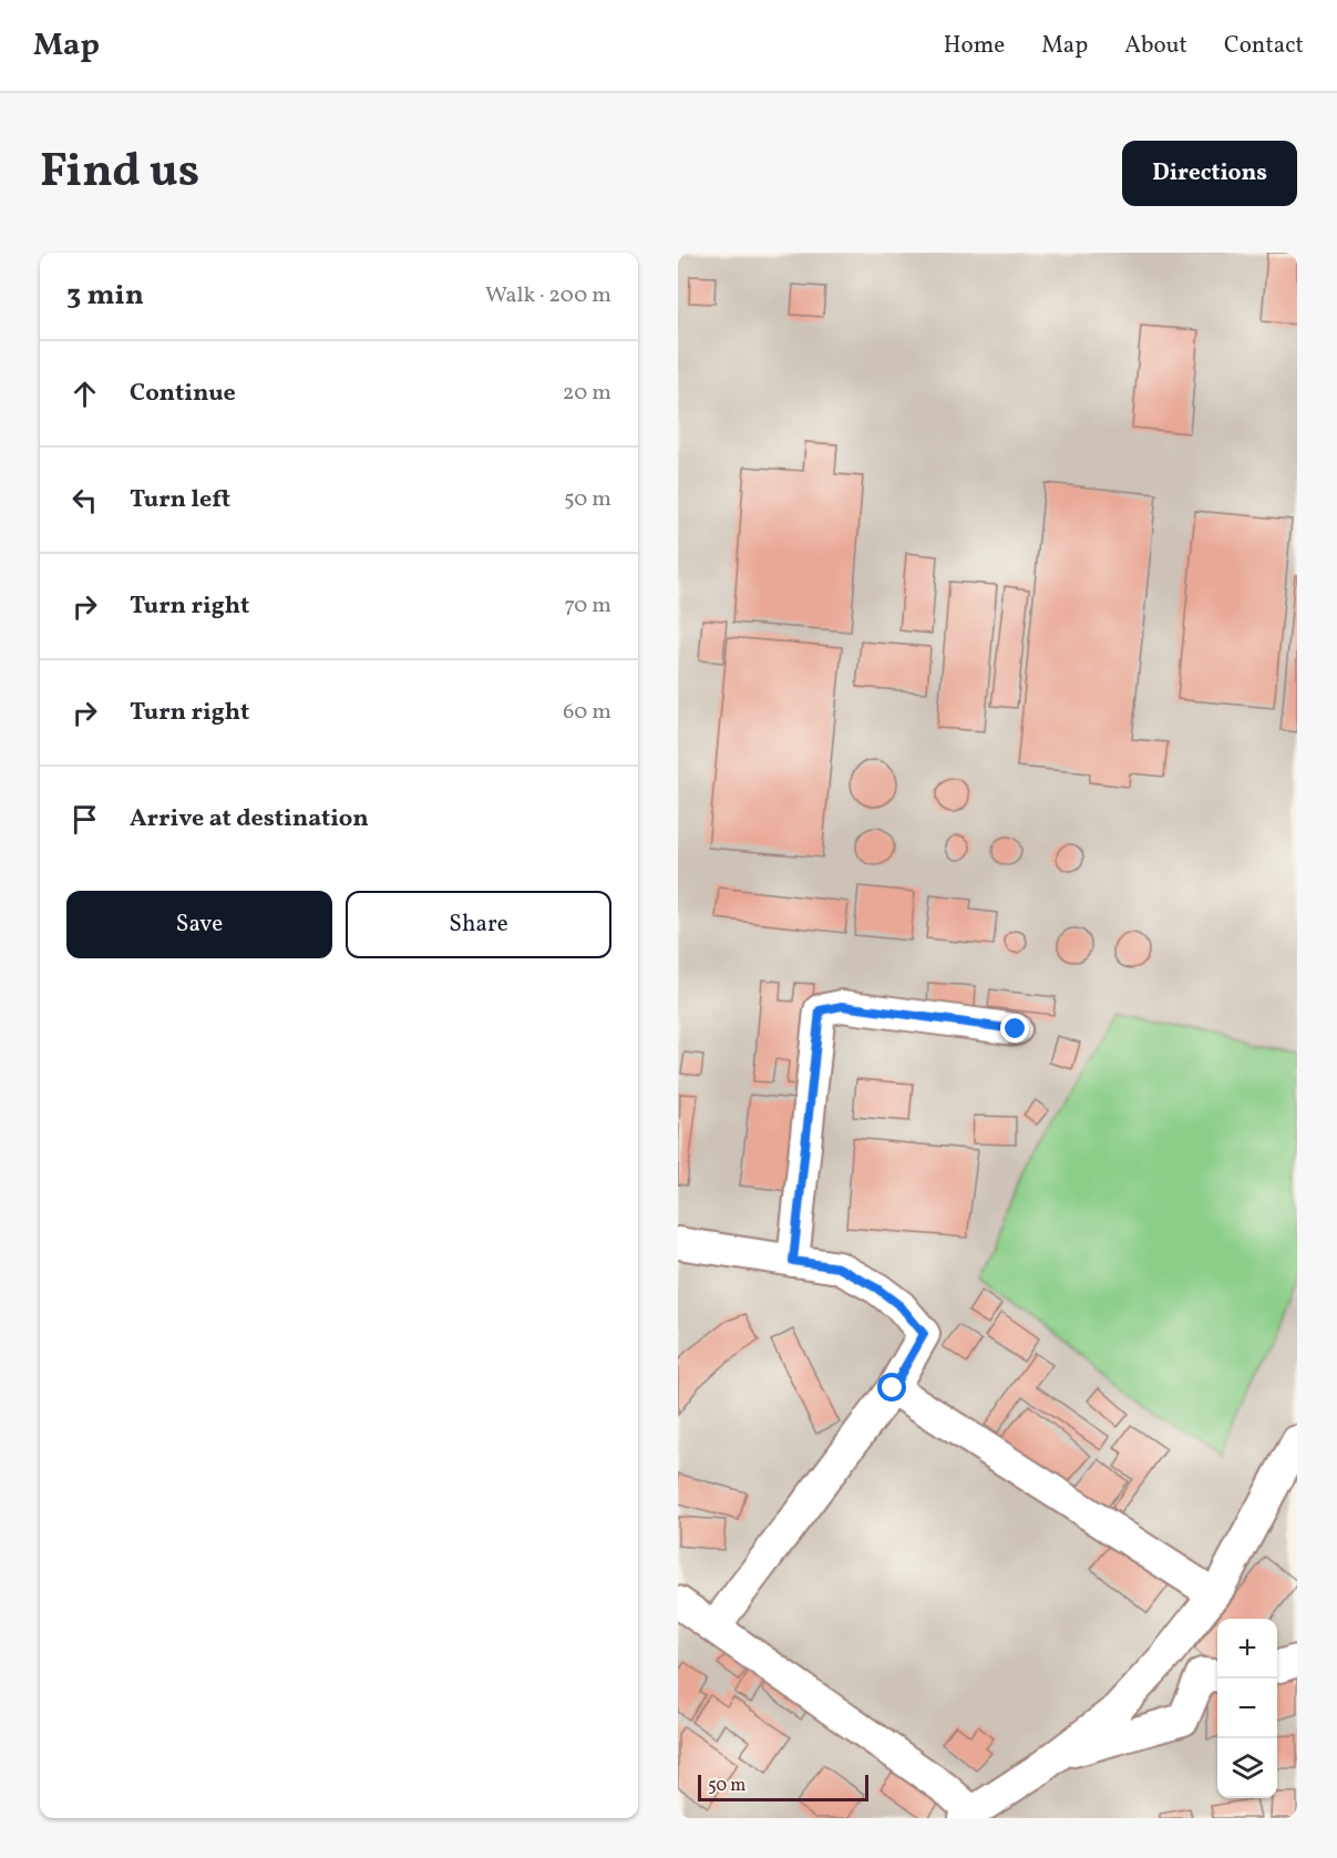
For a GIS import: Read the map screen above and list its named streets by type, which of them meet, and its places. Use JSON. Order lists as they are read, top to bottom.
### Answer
{
  "scale_bar": "50 m",
  "page": {
    "header": "Map",
    "nav": [
      "Home",
      "Map",
      "About",
      "Contact"
    ],
    "title": "Find us",
    "buttons": [
      "Directions",
      ["Save", "Share"]
    ],
    "heading": ["3 min", "Walk · 200 m"],
    "list": [
      ["Continue", "20 m"],
      ["Turn left", "50 m"],
      ["Turn right", "70 m"],
      ["Turn right", "60 m"],
      "Arrive at destination"
    ],
    "map_buttons": ["+", "−"],
    "scale": "50 m"
  }
}
